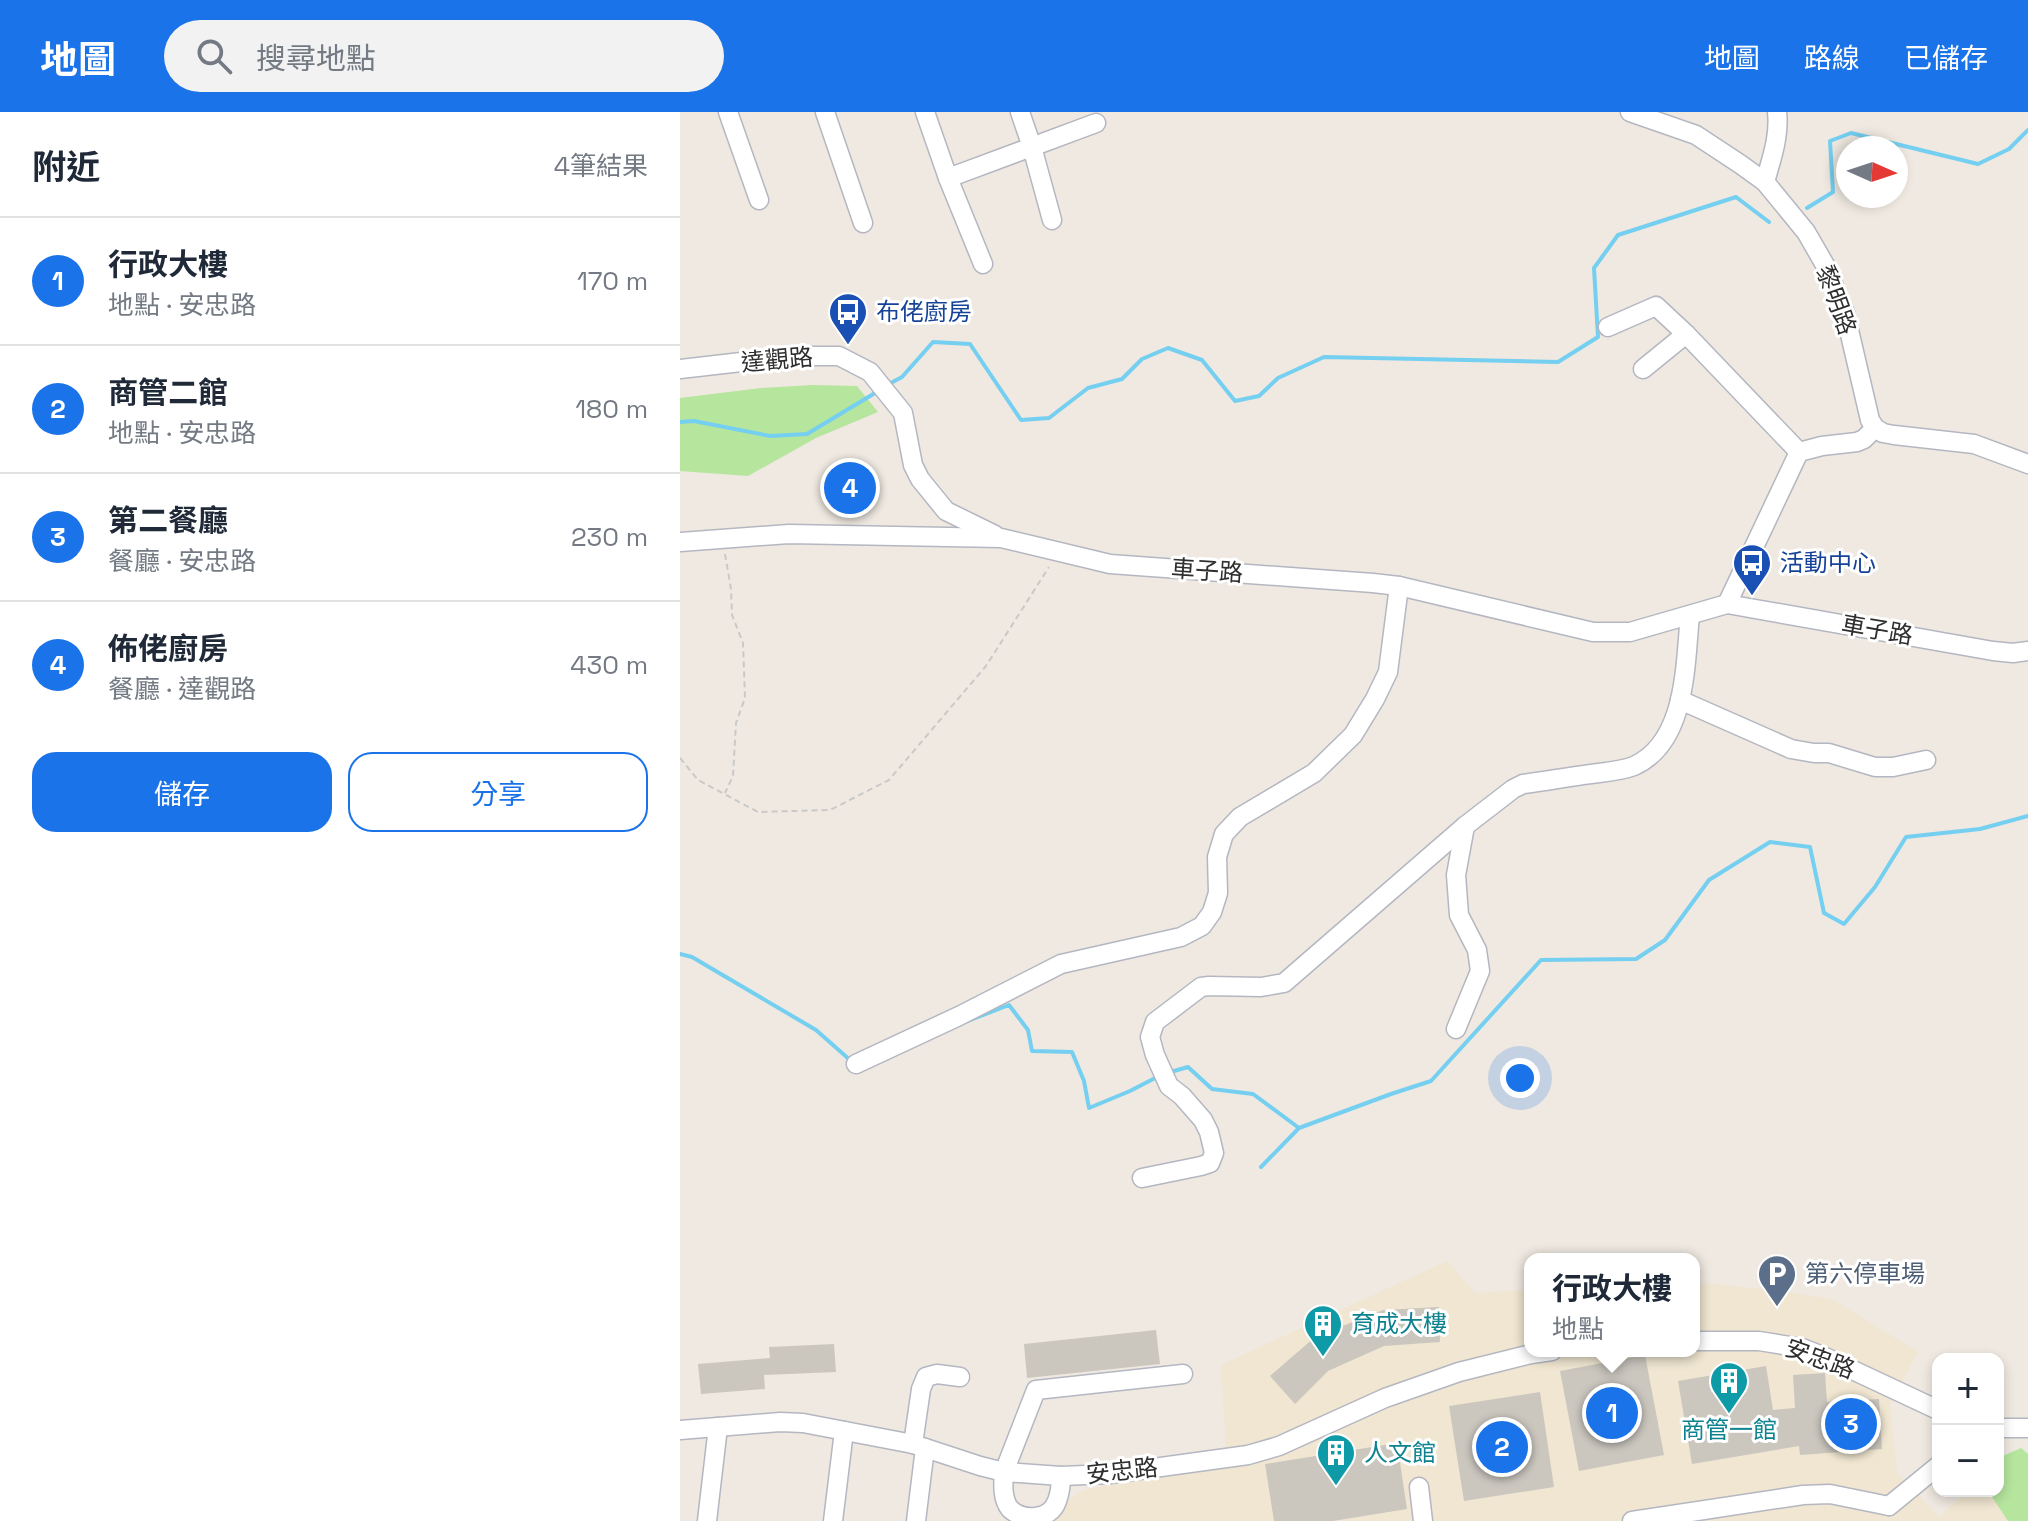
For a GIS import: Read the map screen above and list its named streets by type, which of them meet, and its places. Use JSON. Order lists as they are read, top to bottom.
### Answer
{
  "streets": {
    "street": [
      "黎明路",
      "達觀路",
      "車子路",
      "安忠路"
    ]
  },
  "crossings": [
    ["達觀路", "車子路"]
  ],
  "places": {
    "bus stop": ["布佬廚房", "活動中心"],
    "parking": ["第六停車場"],
    "building": ["育成大樓", "商管一館", "人文館"]
  },
  "north": "right",
  "page": {
    "header": "地圖",
    "search": "搜尋地點",
    "nav": ["地圖", "路線", "已儲存"],
    "heading": ["附近", "4筆結果"],
    "list": [
      {
        "mark": "1",
        "name": "行政大樓",
        "note": "地點 · 安忠路",
        "value": "170 m"
      },
      {
        "mark": "2",
        "name": "商管二館",
        "note": "地點 · 安忠路",
        "value": "180 m"
      },
      {
        "mark": "3",
        "name": "第二餐廳",
        "note": "餐廳 · 安忠路",
        "value": "230 m"
      },
      {
        "mark": "4",
        "name": "佈佬廚房",
        "note": "餐廳 · 達觀路",
        "value": "430 m"
      }
    ],
    "pins": [
      "4",
      "1",
      "3",
      "2"
    ],
    "buttons": ["儲存", "分享"],
    "popup": ["行政大樓", "地點"],
    "map_buttons": ["+", "−"]
  }
}
